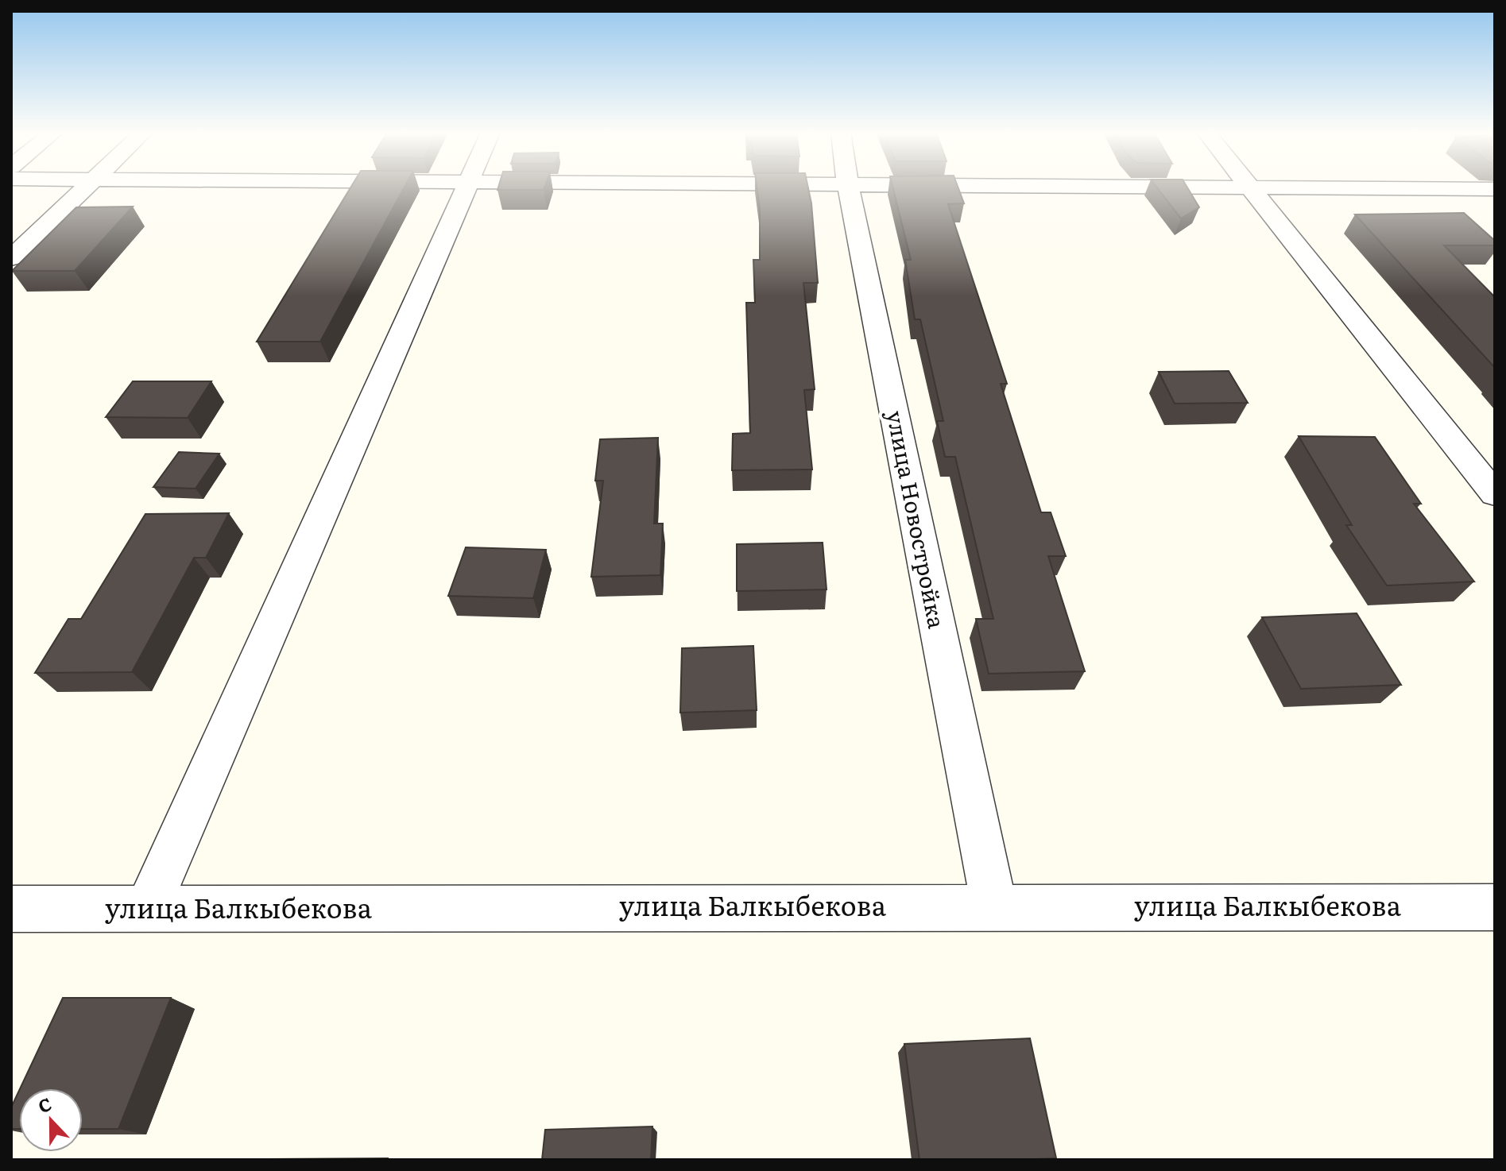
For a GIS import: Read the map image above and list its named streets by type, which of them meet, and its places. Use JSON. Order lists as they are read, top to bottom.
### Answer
{
  "streets": {
    "street": ["улица Новостройка", "улица Балкыбекова"]
  },
  "crossings": [
    ["улица Новостройка", "улица Балкыбекова"]
  ],
  "north": "top"
}
